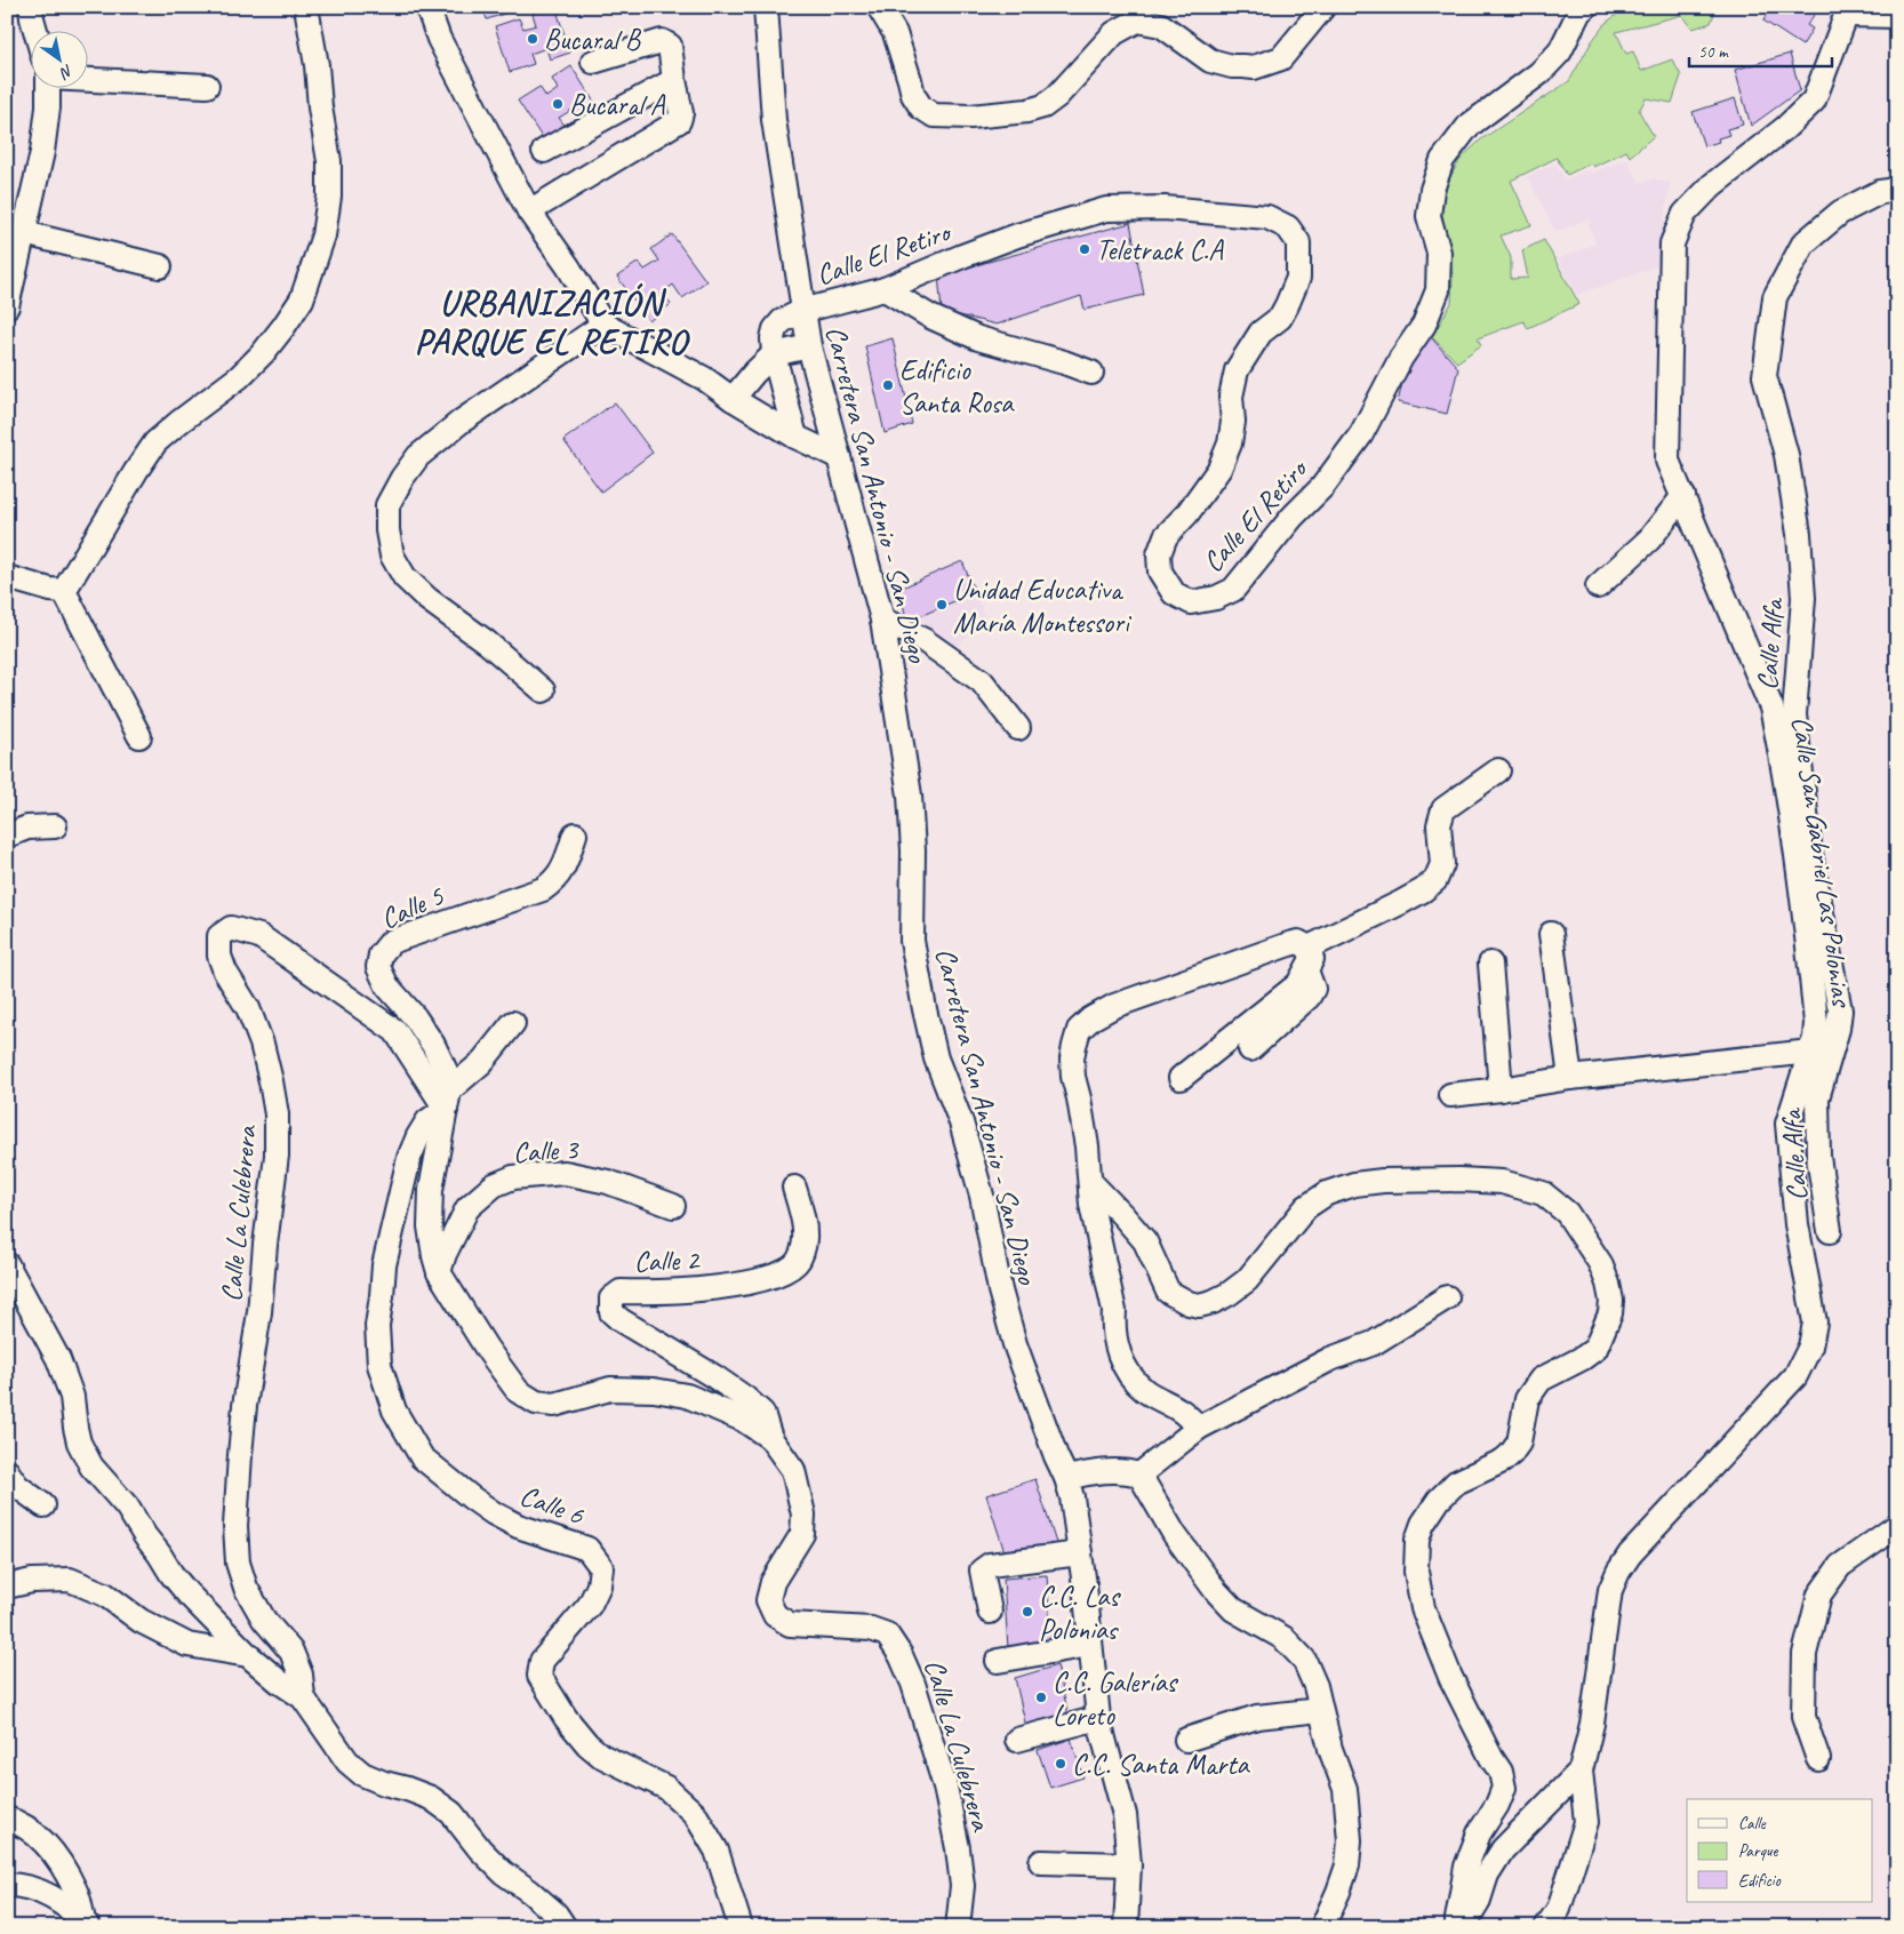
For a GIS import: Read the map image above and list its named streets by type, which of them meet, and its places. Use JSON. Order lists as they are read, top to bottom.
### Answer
{
  "streets": {
    "street": [
      "Calle El Retiro",
      "Carretera San Antonio - San Diego",
      "Calle Alfa",
      "Calle San Gabriel Las Polonias",
      "Calle 5",
      "Calle 3",
      "Calle La Culebrera",
      "Calle 2",
      "Calle 6"
    ]
  },
  "crossings": [
    ["Calle El Retiro", "Carretera San Antonio - San Diego"],
    ["Calle 5", "Calle La Culebrera"],
    ["Calle 5", "Calle 6"],
    ["Calle 3", "Calle La Culebrera"],
    ["Calle La Culebrera", "Calle 2"],
    ["Calle La Culebrera", "Calle 6"]
  ],
  "districts": ["URBANIZACIÓN PARQUE EL RETIRO"],
  "places": [
    "Bucaral B",
    "Bucaral A",
    "Teletrack C.A",
    "Edificio Santa Rosa",
    "Unidad Educativa María Montessori",
    "C.C. Las Polonias",
    "C.C. Galerías Loreto",
    "C.C. Santa Marta"
  ],
  "legend": ["Calle", "Parque", "Edificio"],
  "scale_bar": "50 m",
  "north": "bottom right"
}
